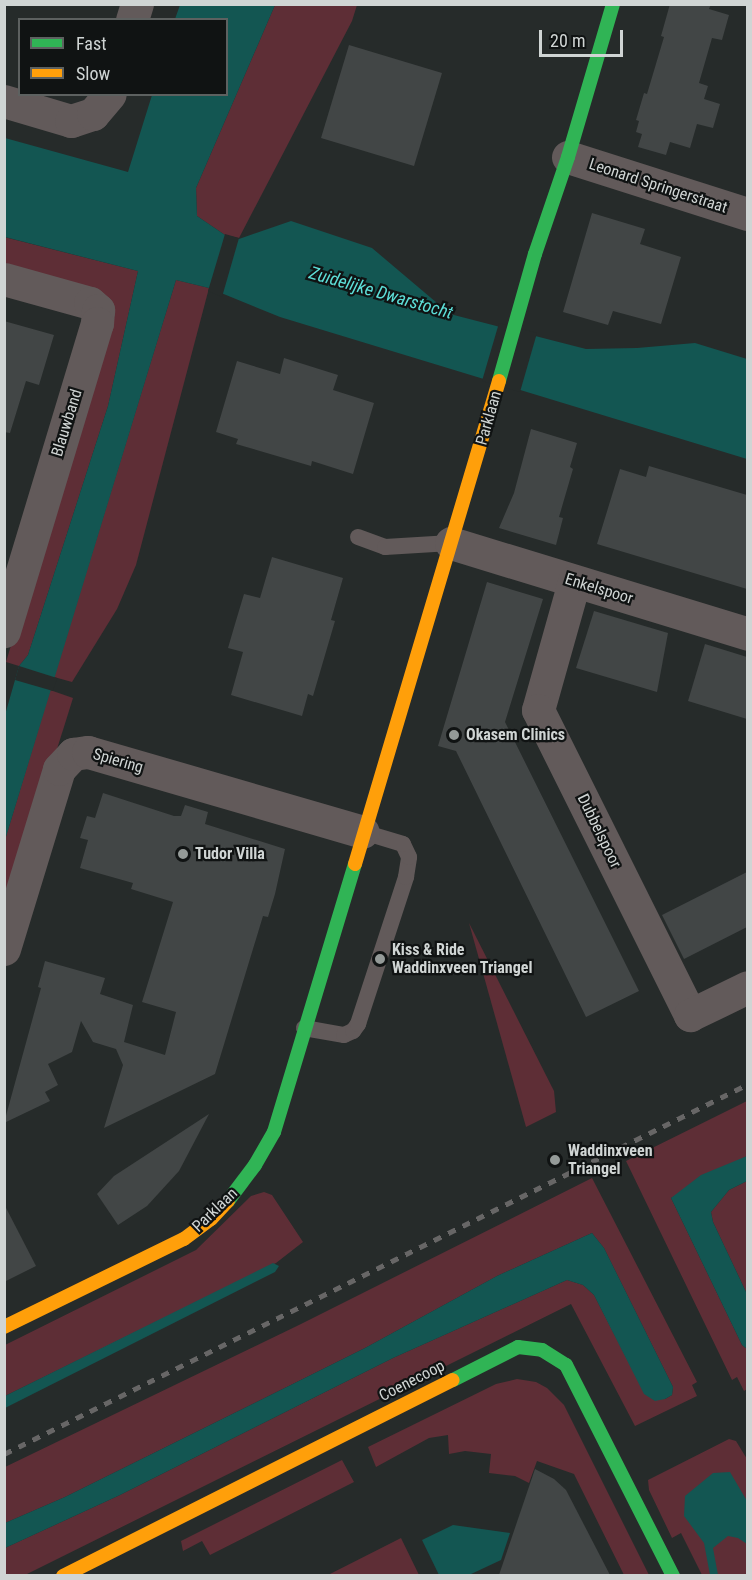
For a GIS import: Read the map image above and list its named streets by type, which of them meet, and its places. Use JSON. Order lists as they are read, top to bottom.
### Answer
{
  "streets": {
    "street": [
      "Leonard Springerstraat",
      "Parklaan",
      "Blauwband",
      "Enkelspoor",
      "Spiering",
      "Dubbelspoor",
      "Coenecoop"
    ]
  },
  "crossings": [
    ["Leonard Springerstraat", "Parklaan"],
    ["Parklaan", "Enkelspoor"],
    ["Parklaan", "Spiering"],
    ["Enkelspoor", "Dubbelspoor"]
  ],
  "water": ["Zuidelijke Dwarstocht"],
  "places": [
    "Okasem Clinics",
    "Tudor Villa",
    "Kiss & Ride Waddinxveen Triangel",
    "Waddinxveen Triangel"
  ],
  "legend": ["Fast", "Slow"],
  "scale_bar": "20 m"
}
